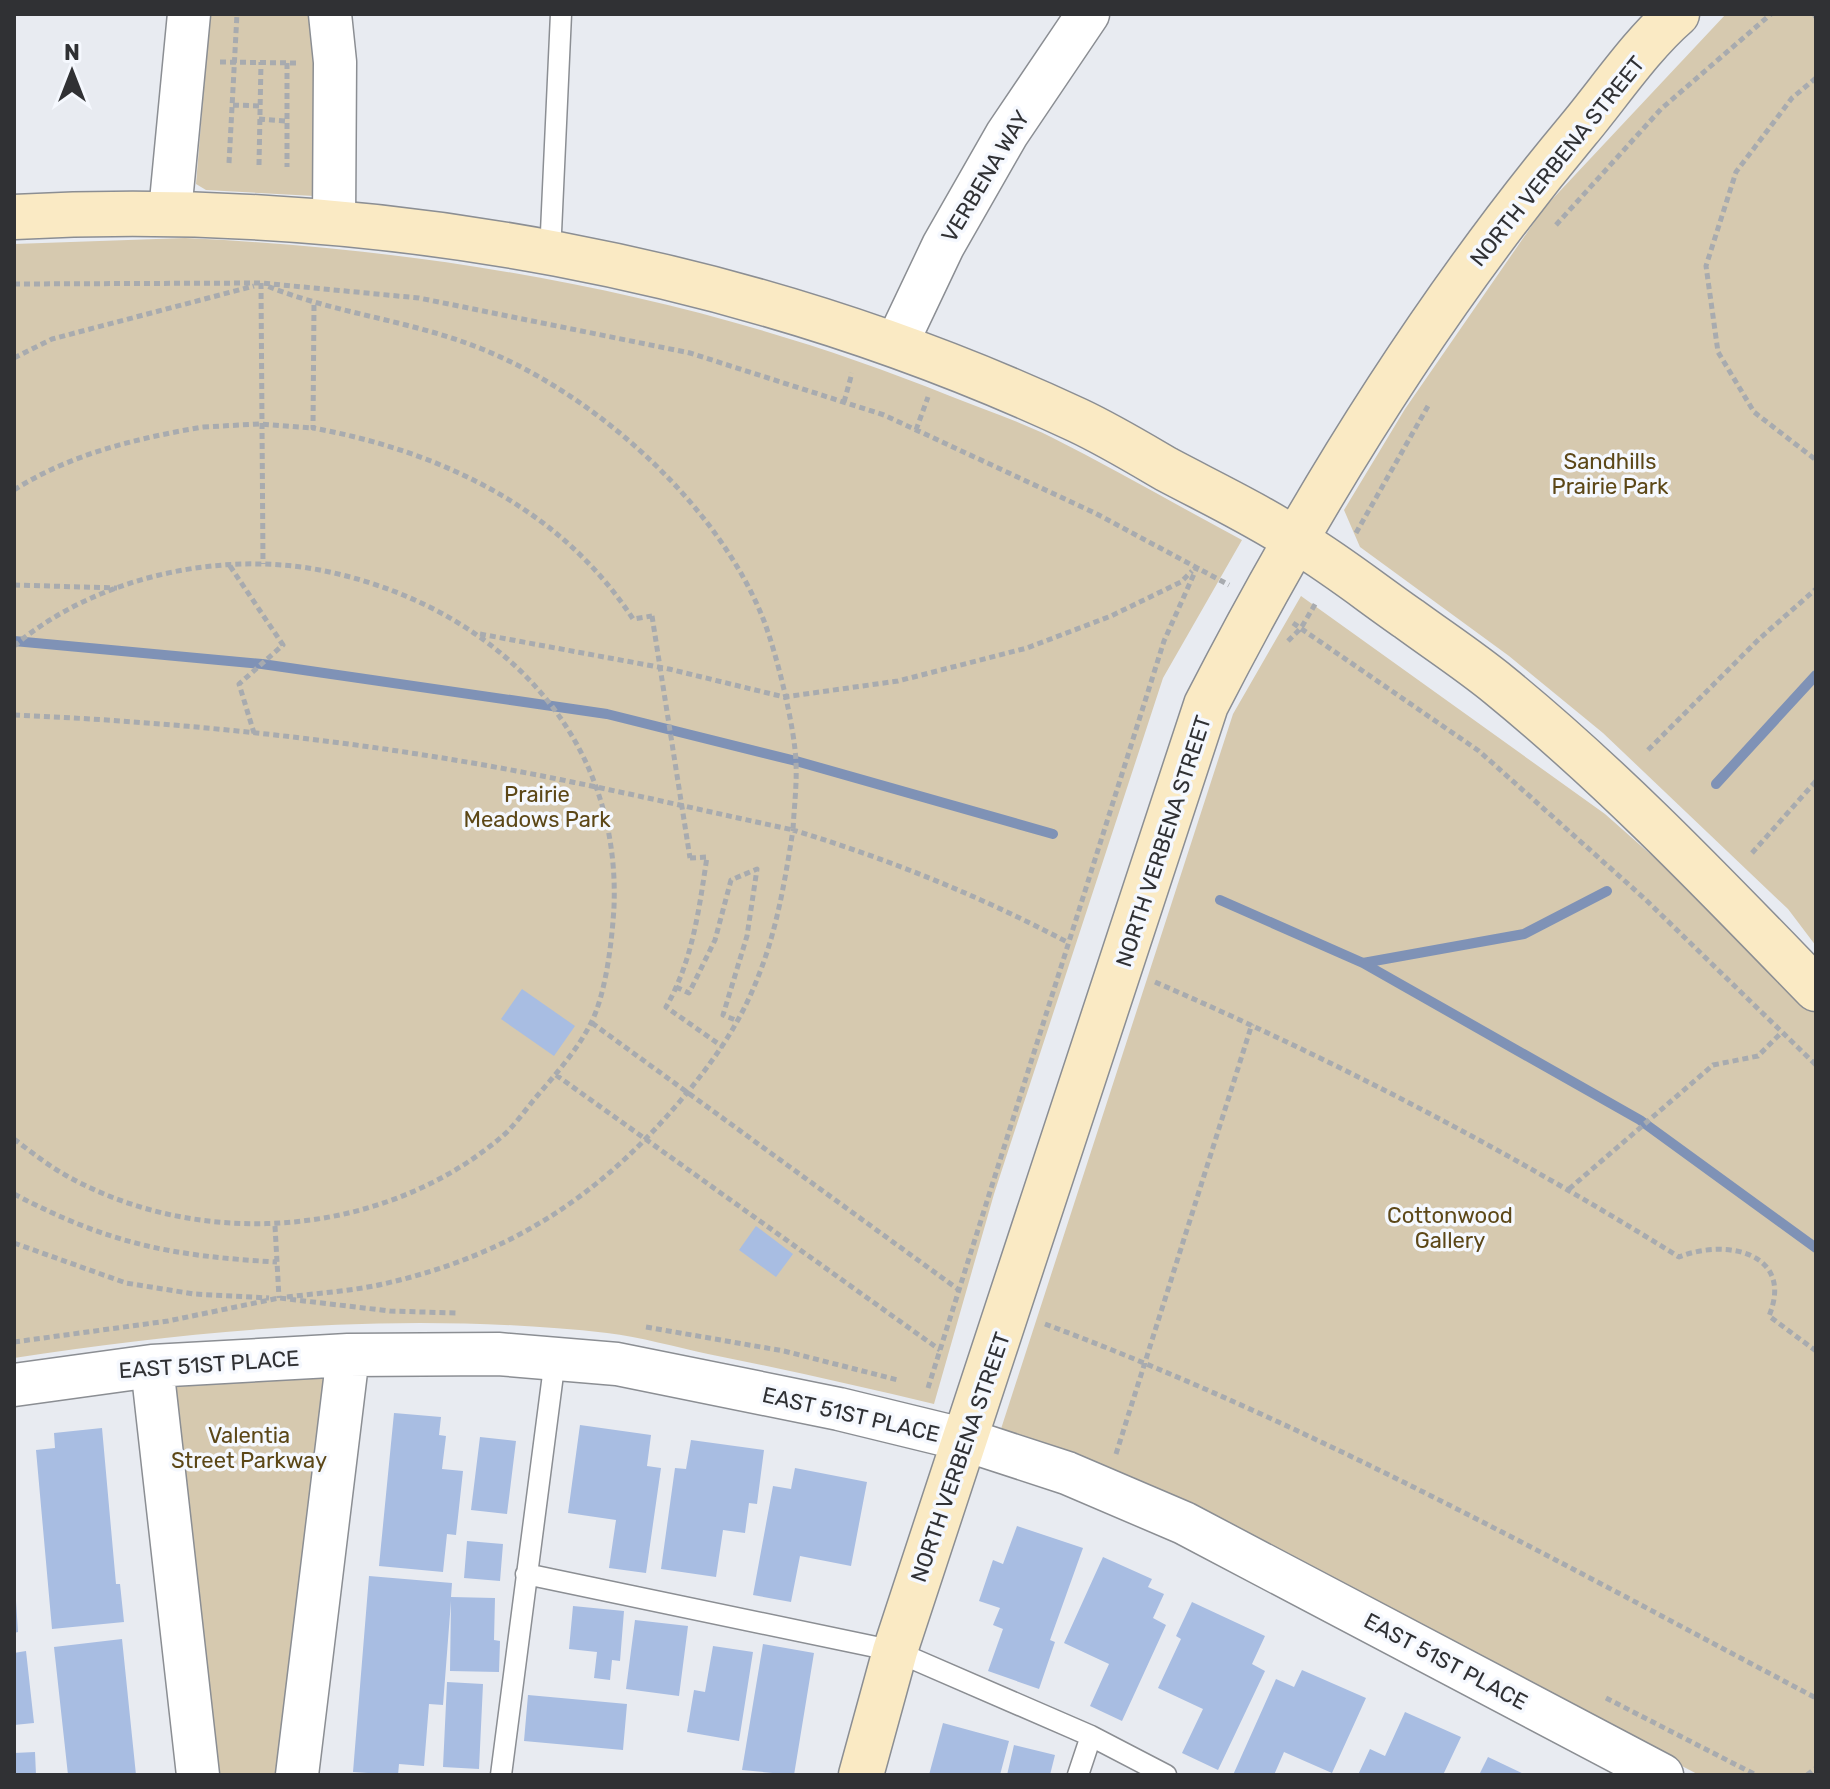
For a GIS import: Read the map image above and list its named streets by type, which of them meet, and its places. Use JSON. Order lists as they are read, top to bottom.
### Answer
{
  "streets": {
    "street": ["NORTH VERBENA STREET", "VERBENA WAY", "EAST 51ST PLACE"]
  },
  "crossings": [
    ["NORTH VERBENA STREET", "EAST 51ST PLACE"]
  ],
  "parks": [
    "Sandhills Prairie Park",
    "Prairie Meadows Park",
    "Cottonwood Gallery",
    "Valentia Street Parkway"
  ],
  "north": "top"
}
